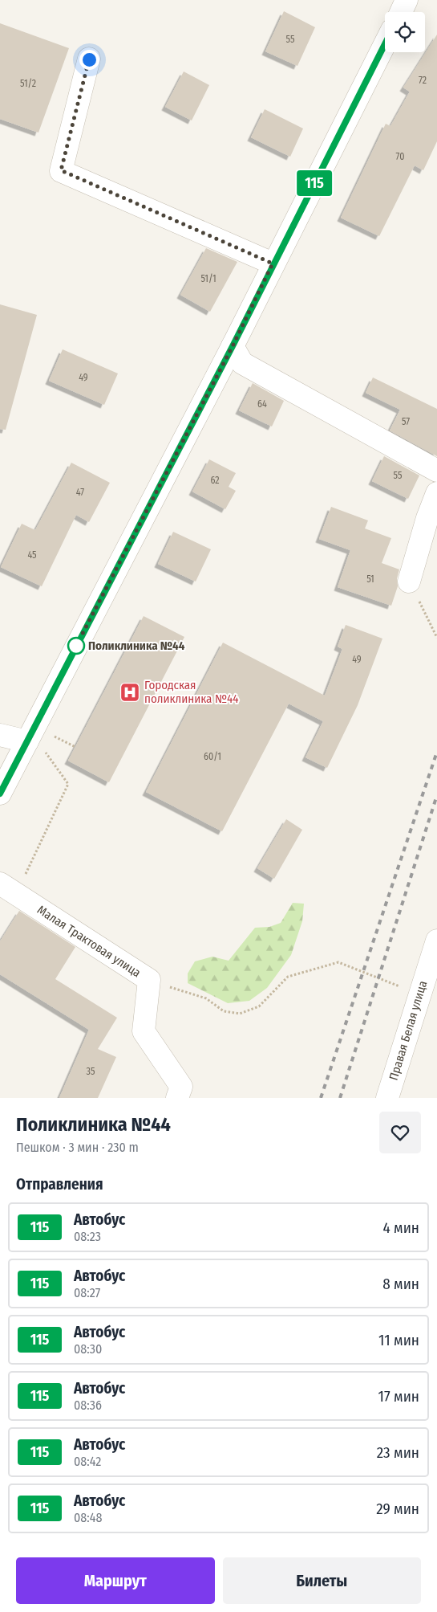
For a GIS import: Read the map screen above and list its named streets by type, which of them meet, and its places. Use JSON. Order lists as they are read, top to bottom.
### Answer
{
  "streets": {
    "street": ["Малая Трактовая улица", "Правая Белая улица"]
  },
  "places": {
    "other": ["Поликлиника №44"],
    "hospital": ["Городская поликлиника №44"]
  },
  "lines": ["bus line 115"],
  "house_numbers": [
    "55",
    "72",
    "51/2",
    "70",
    "51/1",
    "49",
    "64",
    "57",
    "55",
    "62",
    "47",
    "45",
    "51",
    "49",
    "60/1",
    "35"
  ],
  "page": {
    "on_map": "115",
    "heading": [
      ["Поликлиника №44", "Пешком · 3 мин · 230 m"],
      "Отправления"
    ],
    "list": [
      {
        "mark": "115",
        "name": "Автобус",
        "note": "08:23",
        "value": "4 мин"
      },
      {
        "mark": "115",
        "name": "Автобус",
        "note": "08:27",
        "value": "8 мин"
      },
      {
        "mark": "115",
        "name": "Автобус",
        "note": "08:30",
        "value": "11 мин"
      },
      {
        "mark": "115",
        "name": "Автобус",
        "note": "08:36",
        "value": "17 мин"
      },
      {
        "mark": "115",
        "name": "Автобус",
        "note": "08:42",
        "value": "23 мин"
      },
      {
        "mark": "115",
        "name": "Автобус",
        "note": "08:48",
        "value": "29 мин"
      }
    ],
    "buttons": ["Маршрут", "Билеты"]
  }
}
